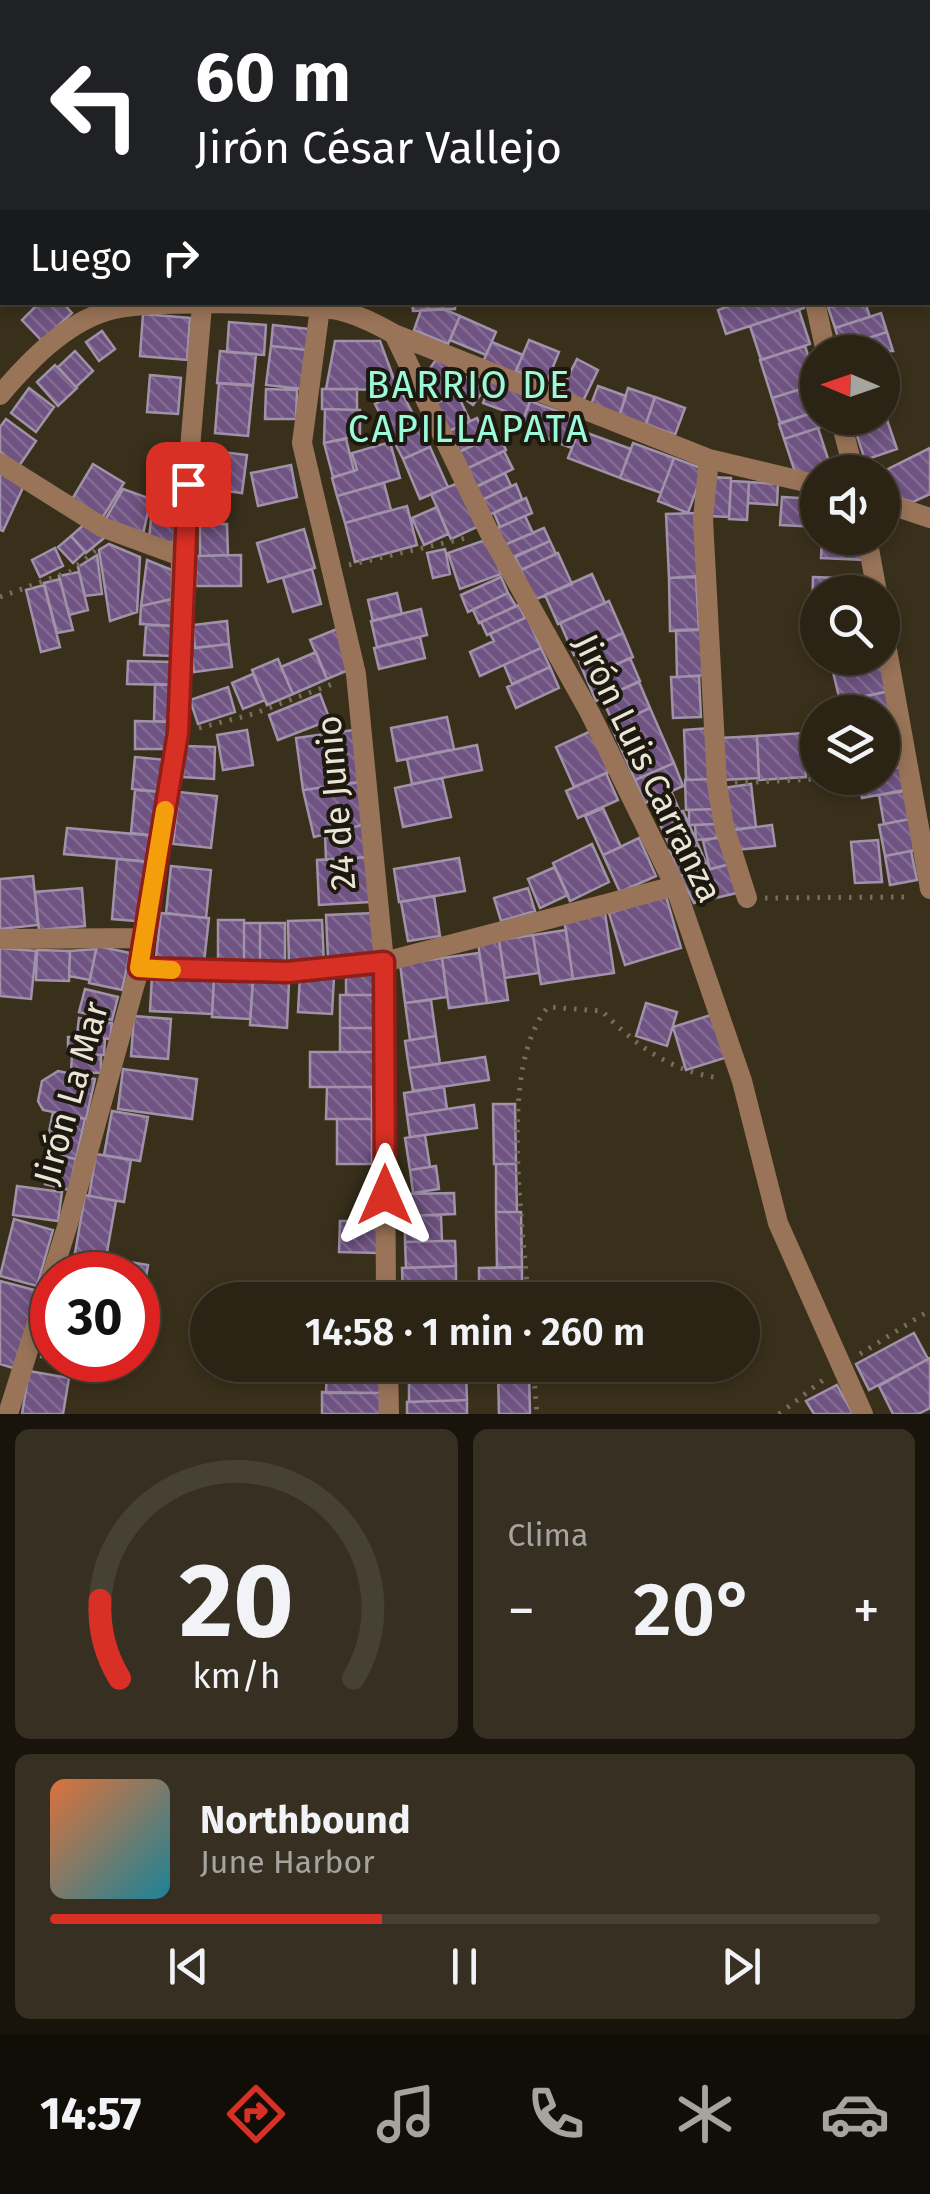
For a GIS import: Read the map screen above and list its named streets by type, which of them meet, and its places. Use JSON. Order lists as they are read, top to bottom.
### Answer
{
  "streets": {
    "street": ["Jirón Luis Carranza", "24 de Junio", "Jirón La Mar"]
  },
  "districts": ["BARRIO DE CAPILLAPATA"],
  "north": "left",
  "page": {
    "turn": ["60 m", "Jirón César Vallejo"],
    "then": "Luego",
    "limit": "30",
    "trip": "14:58 · 1 min · 260 m",
    "tile": "Clima",
    "heat": ["−", "20°", "+"],
    "song": ["Northbound", "June Harbor"],
    "tabs": "14:57",
    "gauge": ["20", "km/h"]
  }
}
